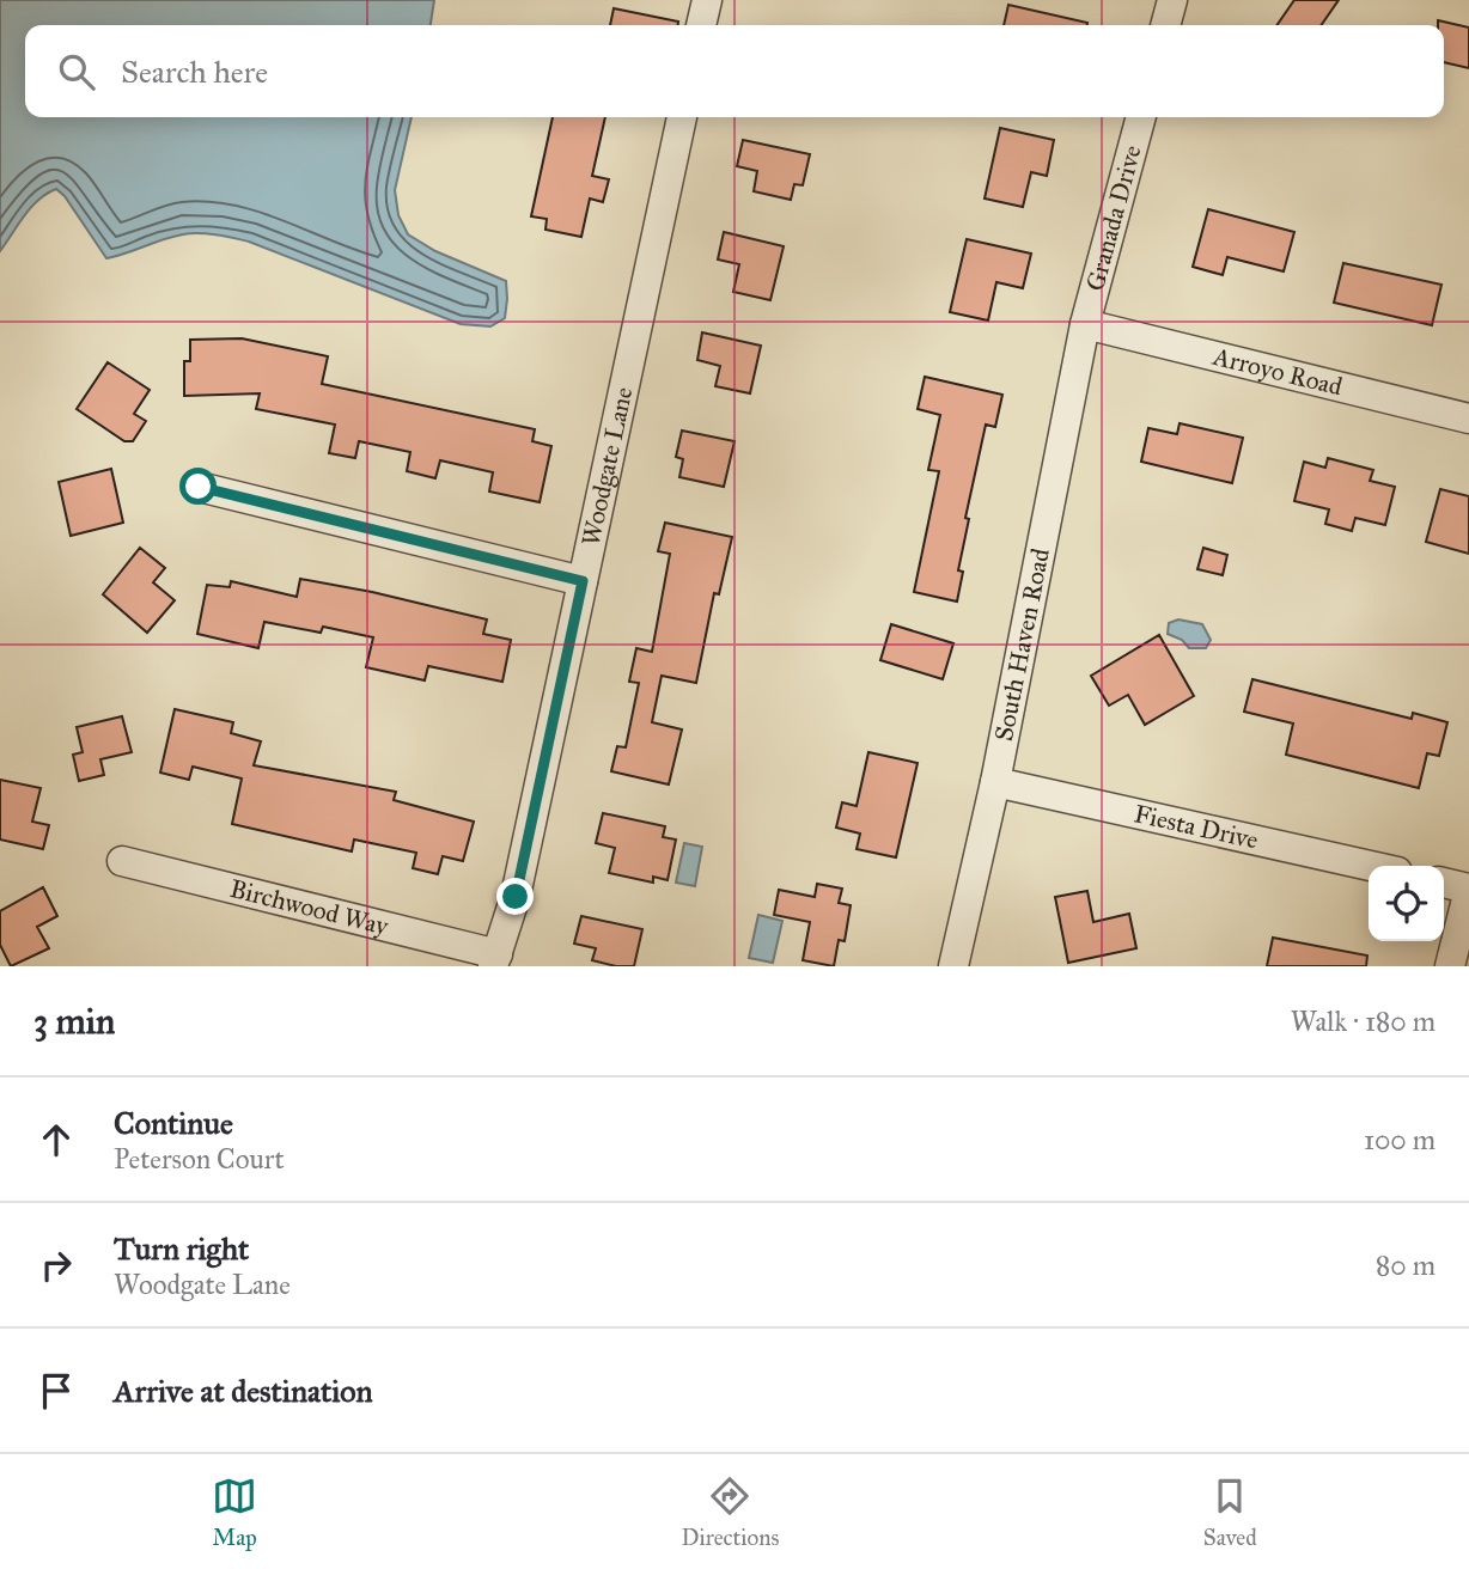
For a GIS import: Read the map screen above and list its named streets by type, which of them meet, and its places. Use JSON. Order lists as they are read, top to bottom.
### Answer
{
  "streets": {
    "street": [
      "Granada Drive",
      "Arroyo Road",
      "Woodgate Lane",
      "South Haven Road",
      "Fiesta Drive",
      "Birchwood Way"
    ]
  },
  "crossings": [
    ["Granada Drive", "Arroyo Road"],
    ["Granada Drive", "South Haven Road"],
    ["Arroyo Road", "South Haven Road"],
    ["Woodgate Lane", "Birchwood Way"],
    ["South Haven Road", "Fiesta Drive"]
  ],
  "page": {
    "search": "Search here",
    "heading": ["3 min", "Walk · 180 m"],
    "list": [
      ["Continue", "Peterson Court", "100 m"],
      ["Turn right", "Woodgate Lane", "80 m"],
      "Arrive at destination"
    ],
    "nav": ["Map", "Directions", "Saved"]
  }
}
